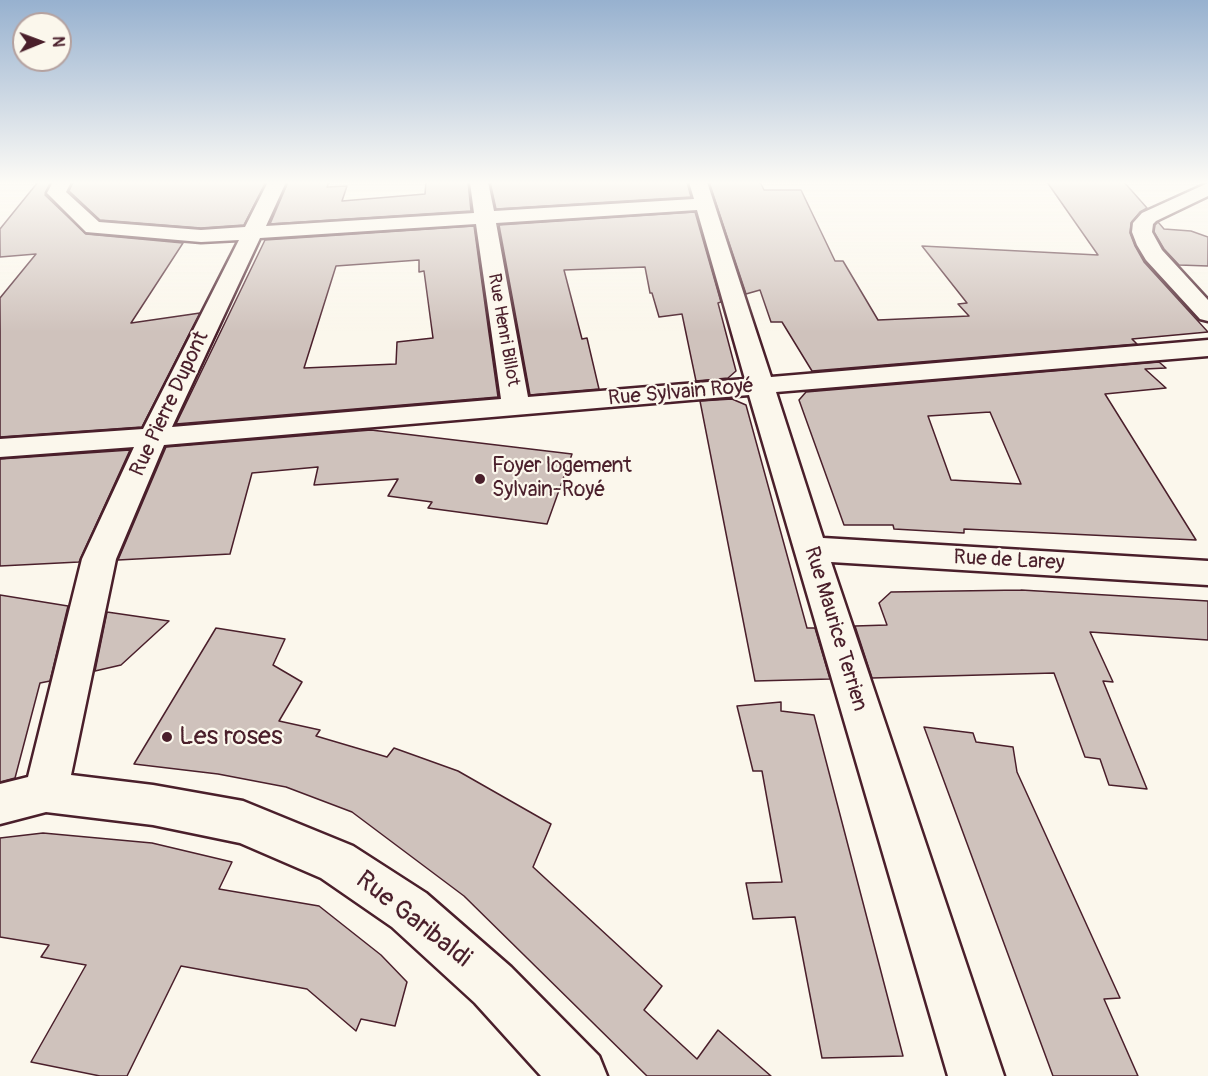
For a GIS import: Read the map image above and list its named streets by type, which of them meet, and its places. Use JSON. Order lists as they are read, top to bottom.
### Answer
{
  "streets": {
    "street": [
      "Rue Henri Billot",
      "Rue Sylvain Royé",
      "Rue Pierre Dupont",
      "Rue de Larey",
      "Rue Maurice Terrien",
      "Rue Garibaldi"
    ]
  },
  "crossings": [
    ["Rue Henri Billot", "Rue Sylvain Royé"],
    ["Rue Sylvain Royé", "Rue Pierre Dupont"],
    ["Rue Sylvain Royé", "Rue Maurice Terrien"],
    ["Rue Pierre Dupont", "Rue Garibaldi"],
    ["Rue de Larey", "Rue Maurice Terrien"]
  ],
  "places": ["Foyer logement Sylvain-Royé", "Les roses"],
  "north": "right"
}
